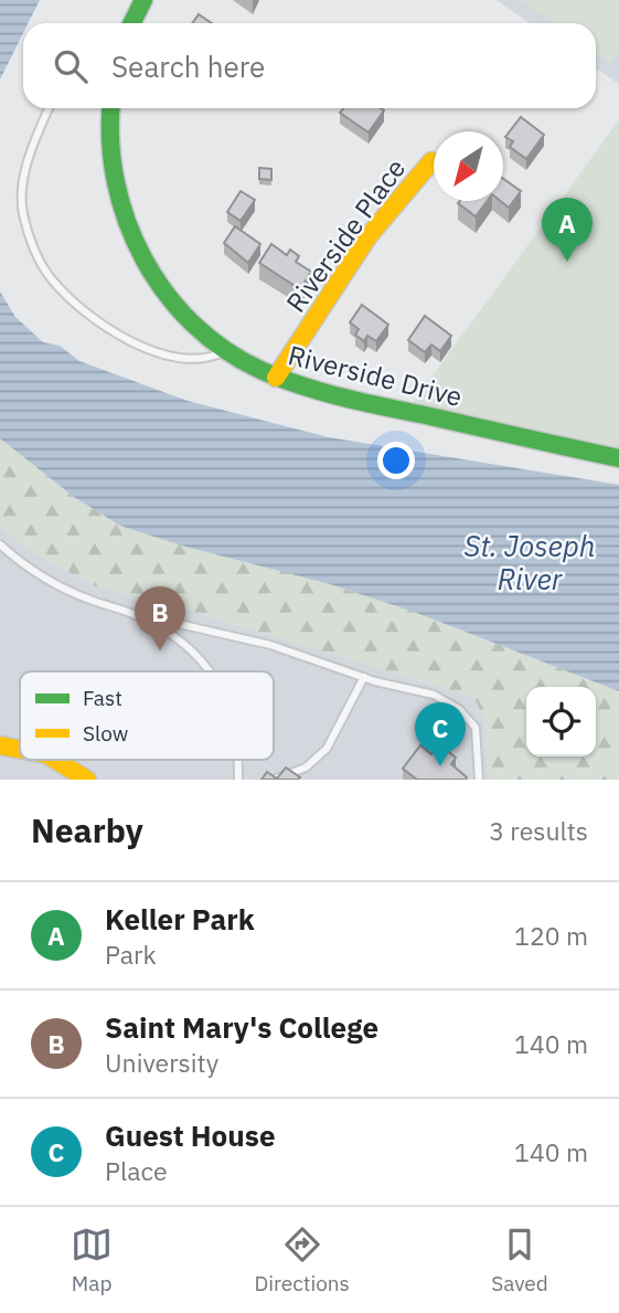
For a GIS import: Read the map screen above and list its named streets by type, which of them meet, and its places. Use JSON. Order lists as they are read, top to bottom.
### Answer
{
  "streets": {
    "street": ["Riverside Place", "Riverside Drive"]
  },
  "crossings": [
    ["Riverside Place", "Riverside Drive"]
  ],
  "water": ["St. Joseph River"],
  "legend": ["Fast", "Slow"],
  "north": "bottom left",
  "page": {
    "search": "Search here",
    "pins": ["A", "B", "C"],
    "heading": ["Nearby", "3 results"],
    "list": [
      {
        "mark": "A",
        "name": "Keller Park",
        "note": "Park",
        "value": "120 m"
      },
      {
        "mark": "B",
        "name": "Saint Mary's College",
        "note": "University",
        "value": "140 m"
      },
      {
        "mark": "C",
        "name": "Guest House",
        "note": "Place",
        "value": "140 m"
      }
    ],
    "nav": ["Map", "Directions", "Saved"]
  }
}
